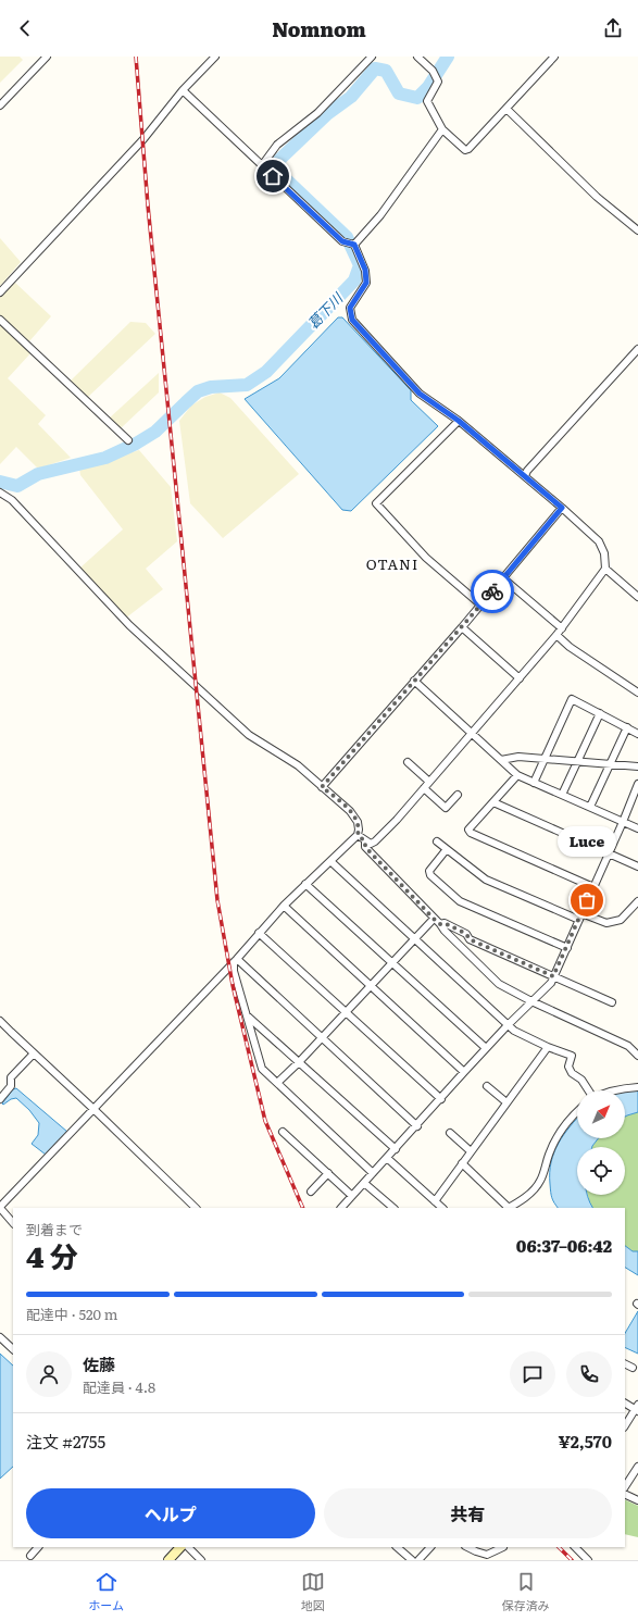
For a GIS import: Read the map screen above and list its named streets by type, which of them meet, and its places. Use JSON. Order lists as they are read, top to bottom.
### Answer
{
  "districts": ["OTANI"],
  "water": ["葛下川"],
  "places": ["Luce"],
  "north": "top right",
  "page": {
    "header": "Nomnom",
    "bubble": "Luce",
    "heading": ["4 分", "到着まで", "06:37–06:42"],
    "panel": [
      "佐藤",
      "配達員 · 4.8",
      "注文 #2755",
      "¥2,570"
    ],
    "bar": "配達中 · 520 m",
    "buttons": ["ヘルプ", "共有"],
    "tabs": ["ホーム", "地図", "保存済み"]
  }
}
